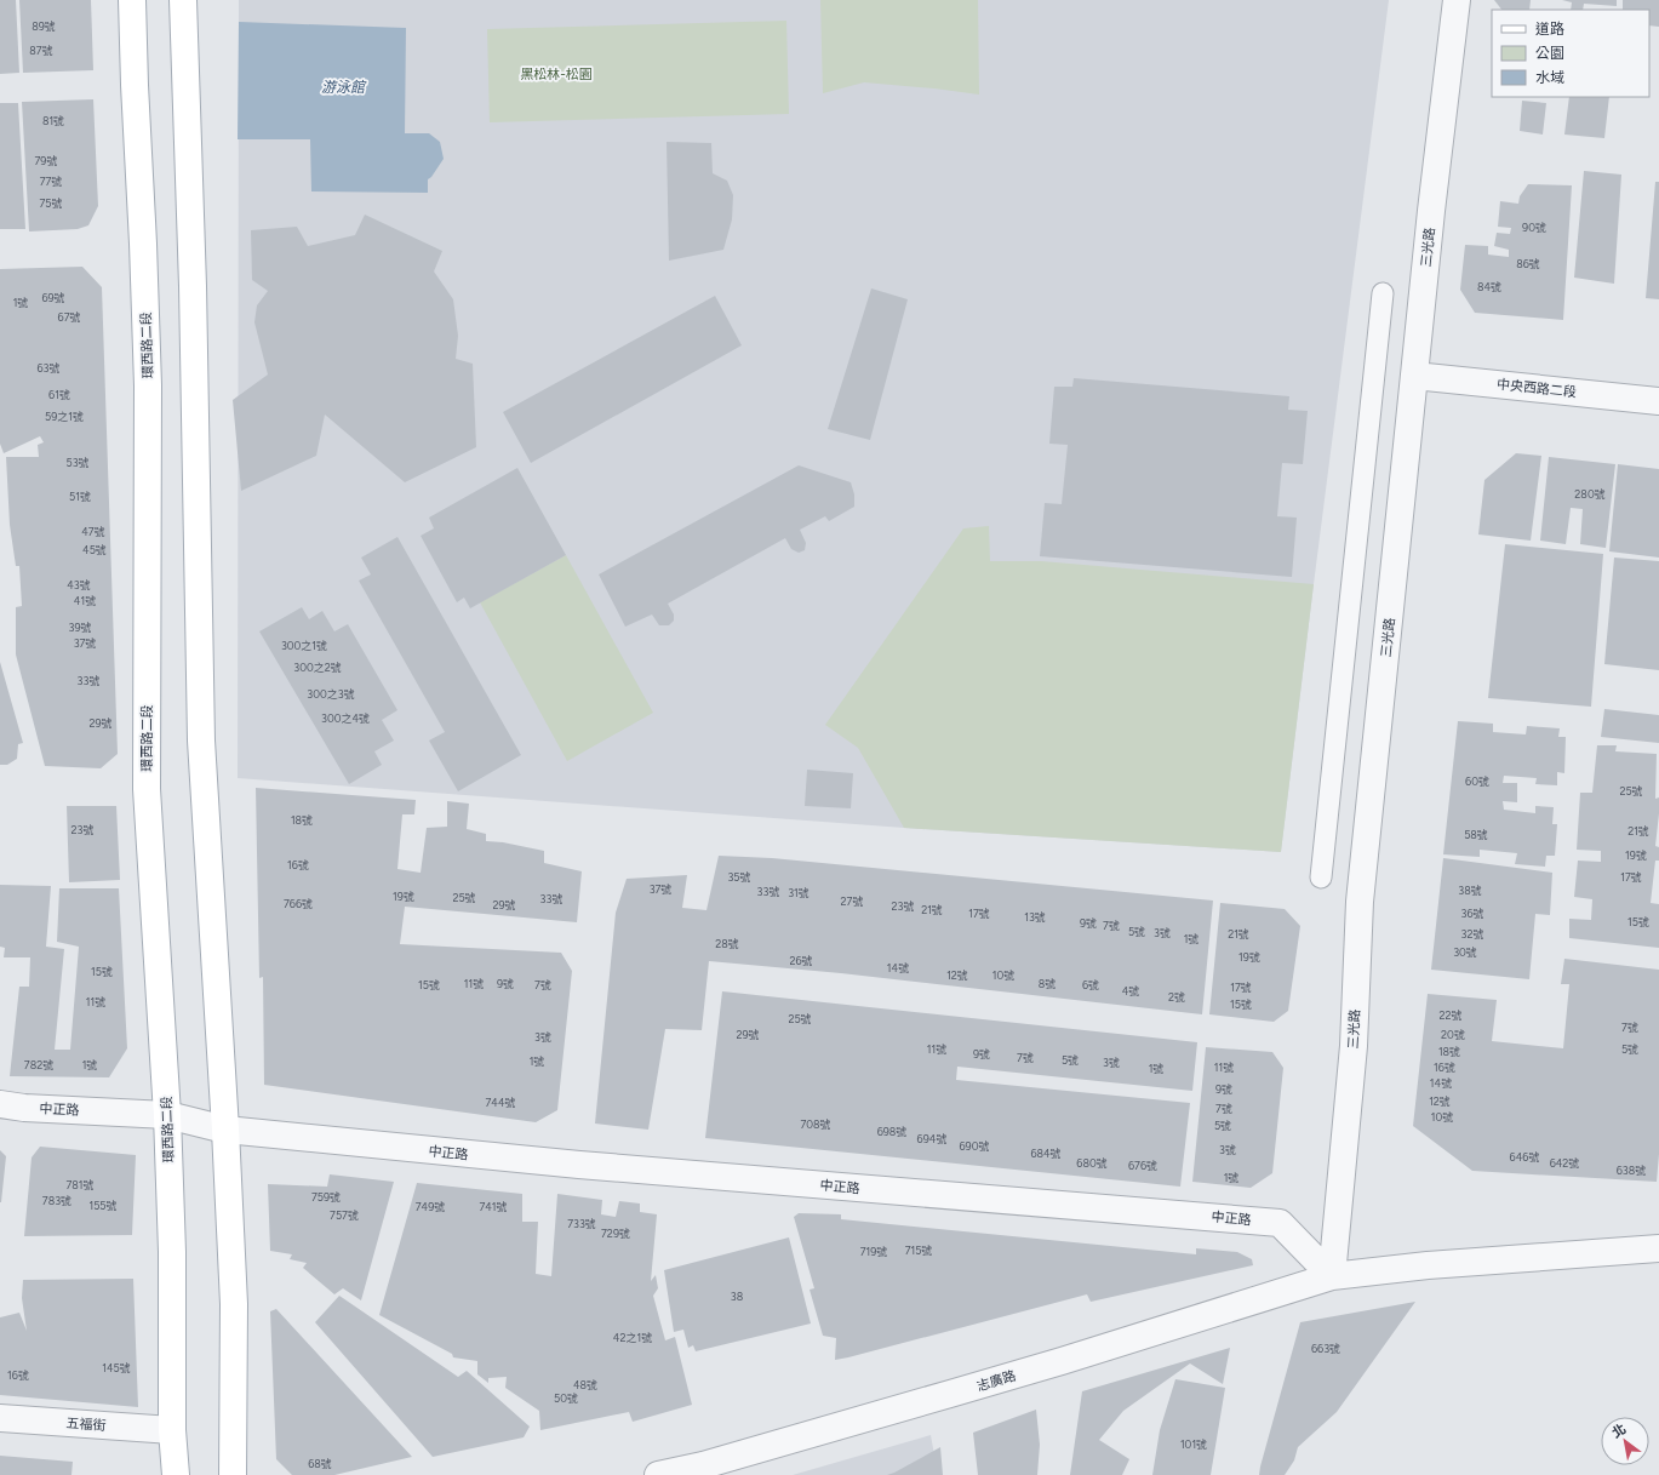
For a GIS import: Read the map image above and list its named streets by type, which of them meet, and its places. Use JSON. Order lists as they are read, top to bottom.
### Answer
{
  "streets": {
    "main road": ["環西路二段"],
    "street": [
      "三光路",
      "中央西路二段",
      "中正路",
      "志廣路",
      "五福街"
    ]
  },
  "crossings": [
    ["三光路", "中央西路二段"],
    ["三光路", "中正路"],
    ["三光路", "志廣路"],
    ["環西路二段", "中正路"],
    ["環西路二段", "五福街"],
    ["中正路", "志廣路"]
  ],
  "water": ["游泳館"],
  "parks": ["黑松林-松園"],
  "house_numbers": [
    "89號",
    "87號",
    "81號",
    "79號",
    "77號",
    "75號",
    "90號",
    "86號",
    "84號",
    "69號",
    "1號",
    "67號",
    "63號",
    "61號",
    "59之1號",
    "53號",
    "280號",
    "51號",
    "47號",
    "45號",
    "43號",
    "41號",
    "39號",
    "37號",
    "300之1號",
    "300之2號",
    "33號",
    "300之3號",
    "300之4號",
    "29號",
    "60號",
    "25號",
    "18號",
    "23號",
    "21號",
    "58號",
    "19號",
    "16號",
    "35號",
    "17號",
    "37號",
    "38號",
    "33號",
    "31號",
    "19號",
    "25號",
    "33號",
    "27號",
    "766號",
    "29號",
    "23號",
    "21號",
    "17號",
    "36號",
    "13號",
    "15號",
    "9號",
    "7號",
    "5號",
    "3號",
    "21號",
    "32號",
    "1號",
    "28號",
    "30號",
    "19號",
    "26號",
    "14號",
    "15號",
    "12號",
    "10號",
    "11號",
    "9號",
    "8號",
    "15號",
    "7號",
    "6號",
    "17號",
    "4號",
    "2號",
    "11號",
    "15號",
    "22號",
    "25號",
    "7號",
    "29號",
    "20號",
    "3號",
    "11號",
    "5號",
    "18號",
    "9號",
    "7號",
    "5號",
    "1號",
    "3號",
    "782號",
    "1號",
    "11號",
    "16號",
    "1號",
    "14號",
    "9號",
    "12號",
    "744號",
    "7號",
    "10號",
    "708號",
    "5號",
    "698號",
    "694號",
    "690號",
    "3號",
    "684號",
    "646號",
    "680號",
    "642號",
    "676號",
    "638號",
    "1號",
    "781號",
    "759號",
    "783號",
    "155號",
    "749號",
    "741號",
    "757號",
    "733號",
    "729號",
    "715號",
    "719號",
    "38",
    "42之1號",
    "663號",
    "145號",
    "16號",
    "48號",
    "50號",
    "101號",
    "68號"
  ],
  "legend": ["道路", "公園", "水域"],
  "north": "top left"
}
